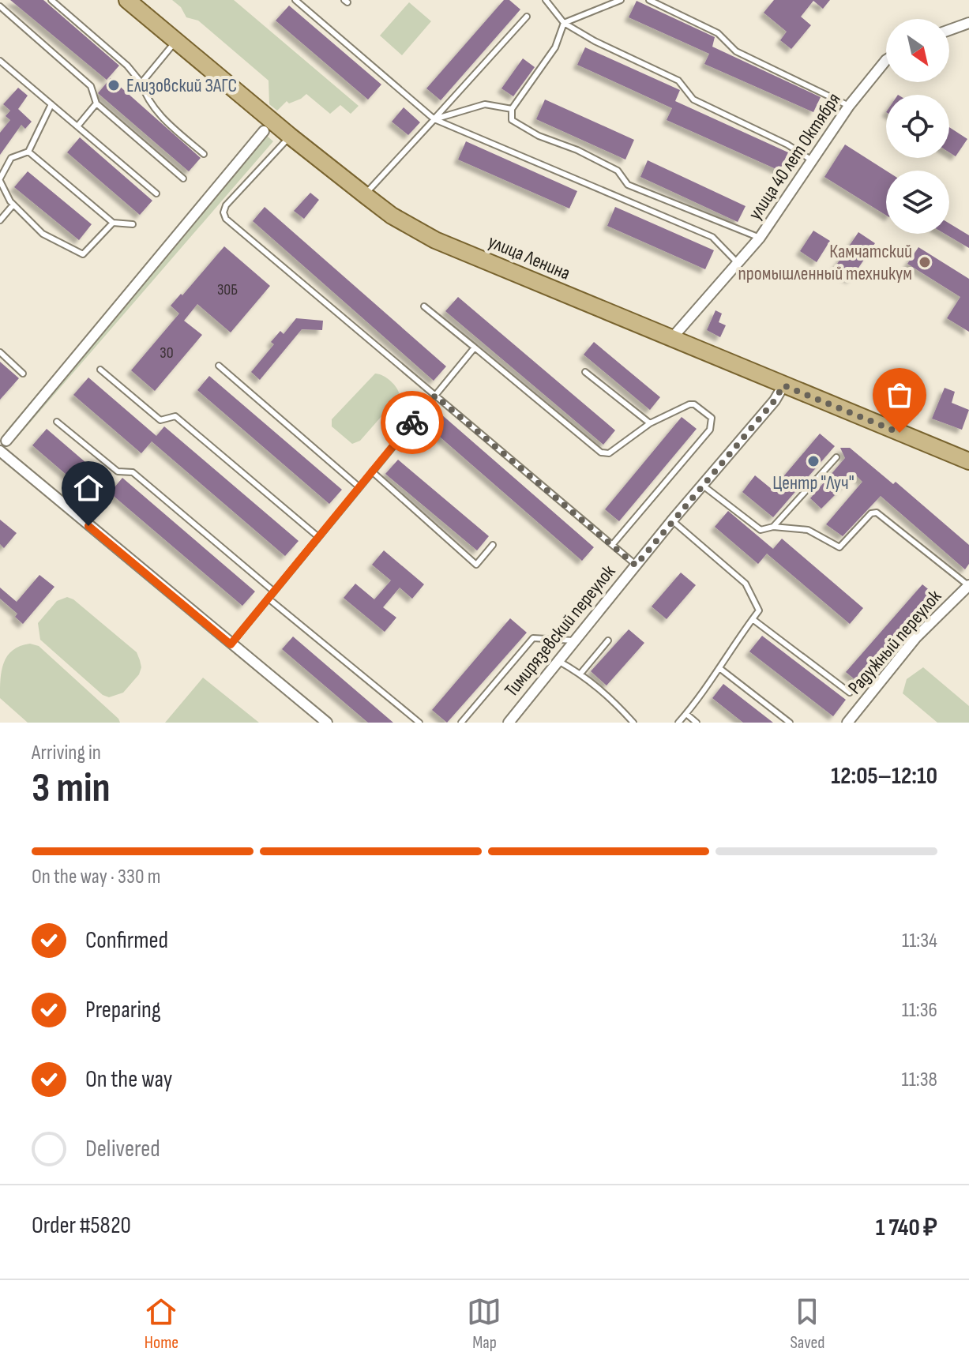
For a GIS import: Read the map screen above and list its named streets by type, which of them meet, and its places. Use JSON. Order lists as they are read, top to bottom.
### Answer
{
  "streets": {
    "main road": ["улица Ленина"],
    "street": ["улица 40 лет Октября", "Тимирязевский переулок", "Радужный переулок"]
  },
  "crossings": [
    ["улица 40 лет Октября", "улица Ленина"],
    ["улица Ленина", "Тимирязевский переулок"]
  ],
  "places": ["Елизовский ЗАГС", "Камчатский промышленный техникум", "Центр \"Луч\""],
  "house_numbers": ["30Б", "30"],
  "north": "bottom right",
  "page": {
    "heading": ["3 min", "Arriving in", "12:05–12:10"],
    "panel": ["Order #5820", "1 740 ₽"],
    "bar": "On the way · 330 m",
    "list": [
      ["Confirmed", "11:34"],
      ["Preparing", "11:36"],
      ["On the way", "11:38"],
      "Delivered"
    ],
    "tabs": ["Home", "Map", "Saved"]
  }
}
